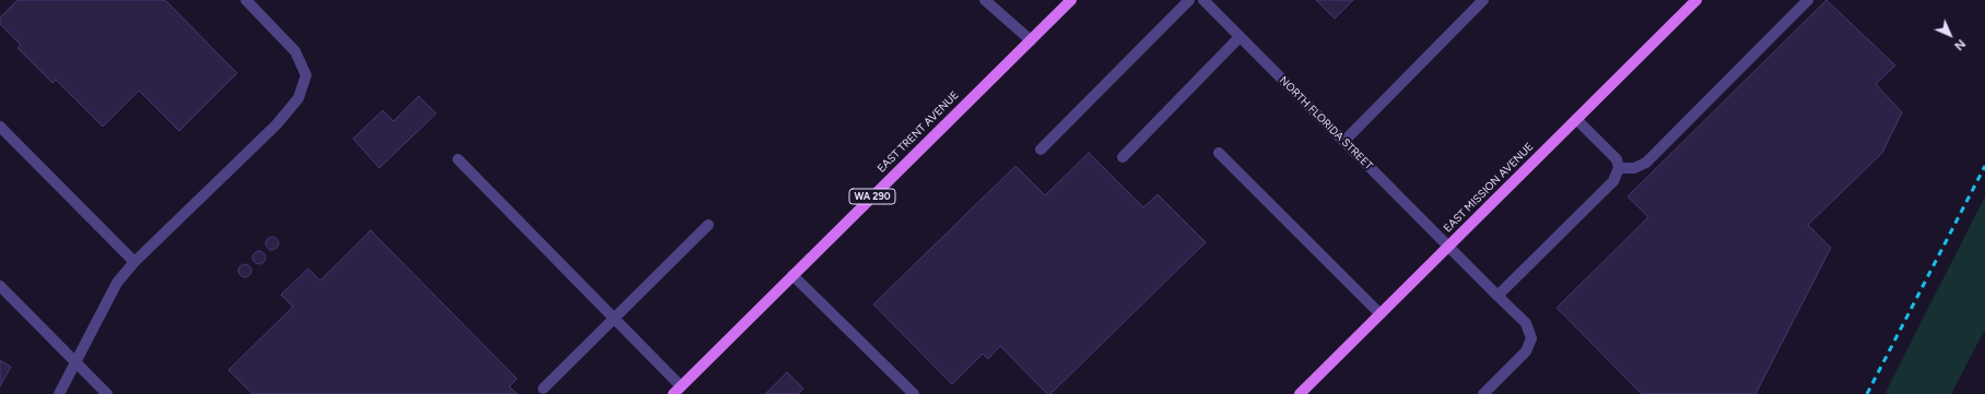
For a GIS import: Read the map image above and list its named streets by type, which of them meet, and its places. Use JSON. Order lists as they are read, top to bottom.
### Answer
{
  "streets": {
    "main road": ["EAST TRENT AVENUE", "EAST MISSION AVENUE", "WA 290"],
    "street": ["NORTH FLORIDA STREET"]
  },
  "crossings": [
    ["NORTH FLORIDA STREET", "EAST MISSION AVENUE"]
  ],
  "north": "bottom right"
}
